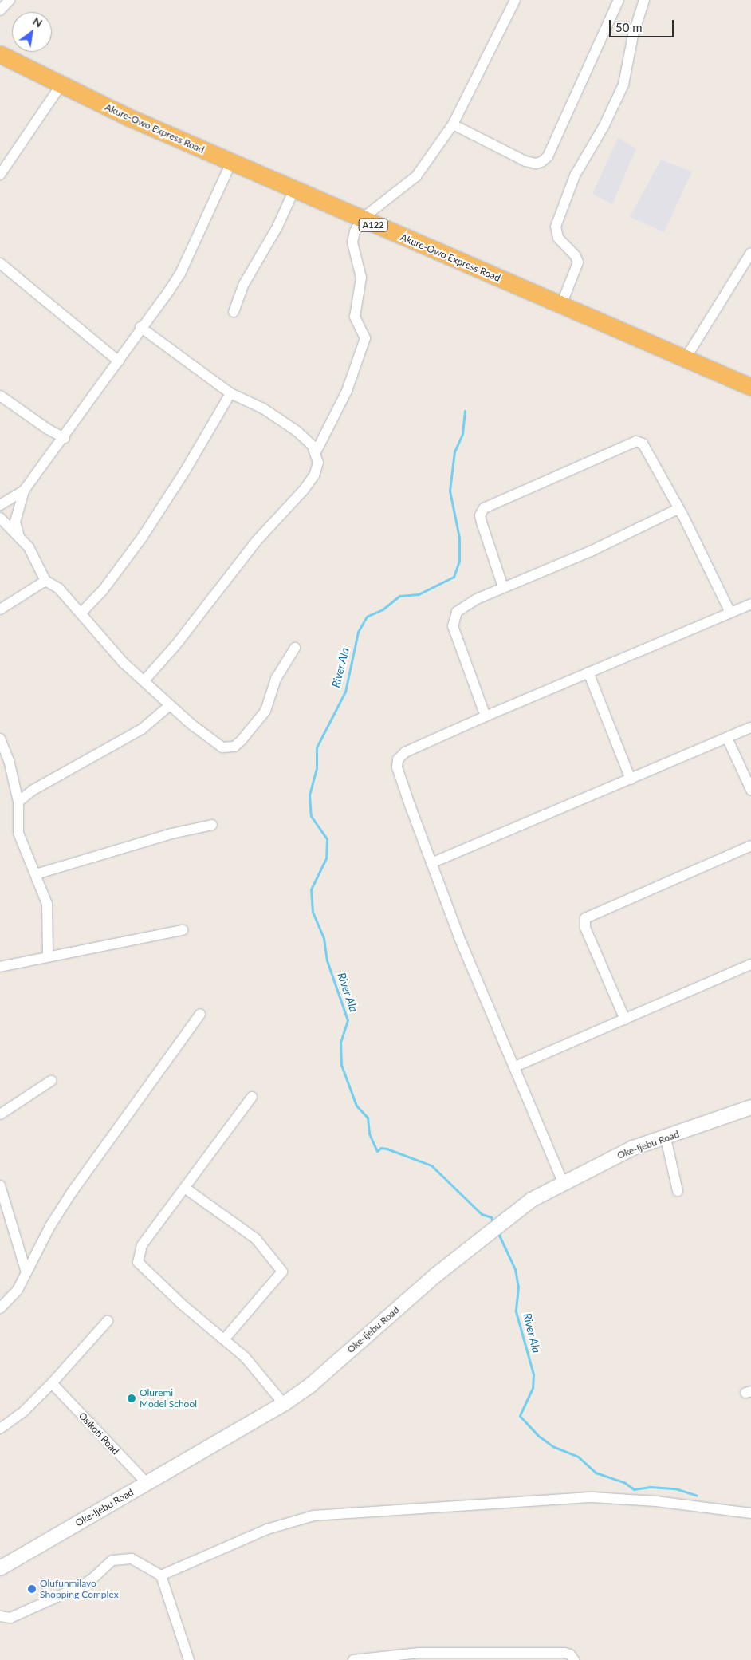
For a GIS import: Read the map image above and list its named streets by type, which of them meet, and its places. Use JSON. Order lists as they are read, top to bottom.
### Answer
{
  "streets": {
    "highway": ["Akure-Owo Express Road", "A122"],
    "main road": ["Oke-Ijebu Road"],
    "street": ["Osikoti Road"]
  },
  "crossings": [
    ["Oke-Ijebu Road", "Osikoti Road"]
  ],
  "water": ["River Ala"],
  "places": ["Oluremi Model School", "Olufunmilayo Shopping Complex"],
  "scale_bar": "50 m",
  "north": "top right"
}
